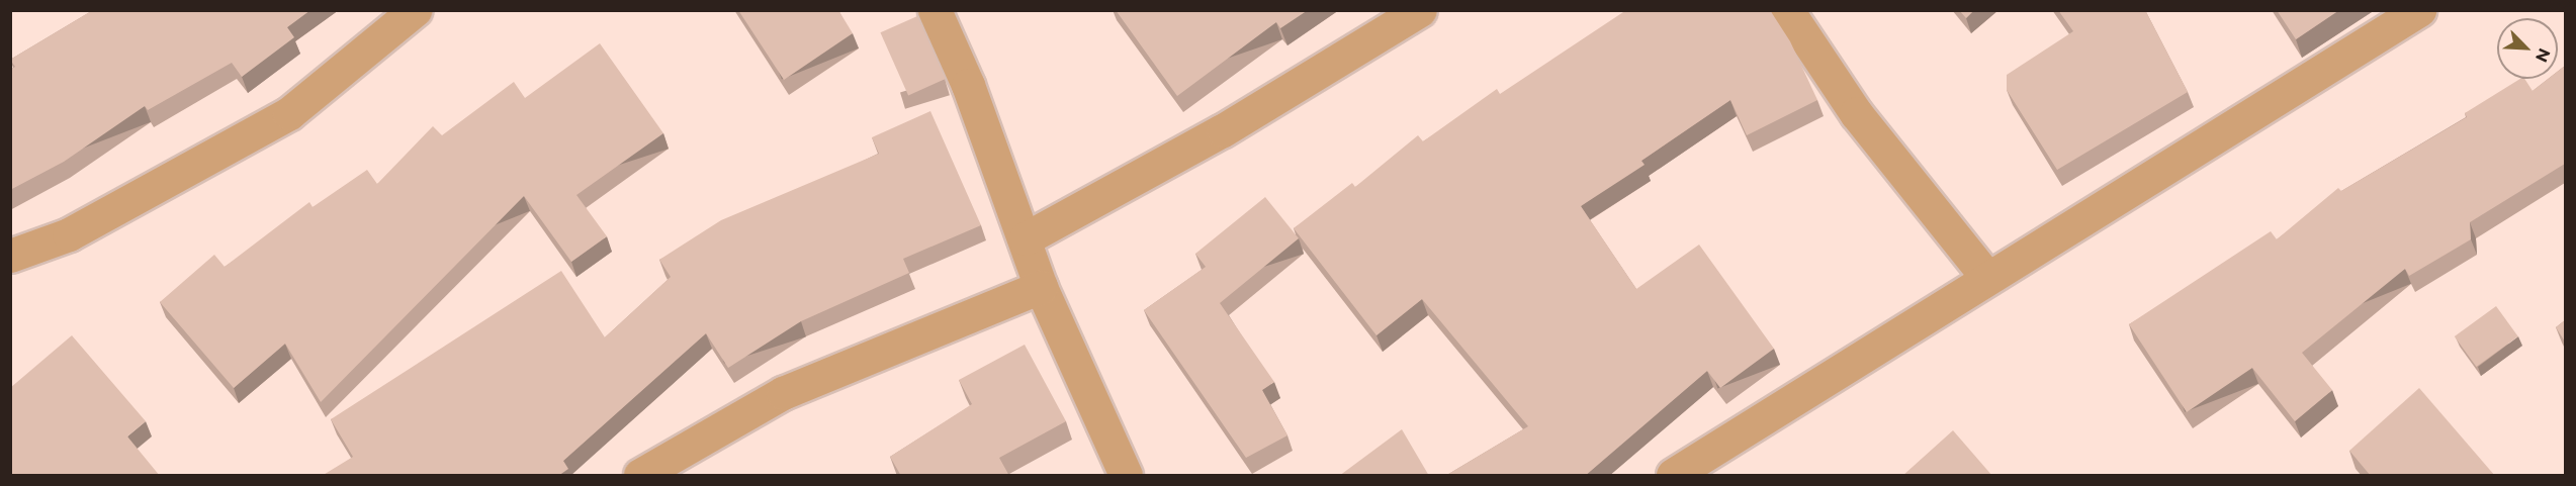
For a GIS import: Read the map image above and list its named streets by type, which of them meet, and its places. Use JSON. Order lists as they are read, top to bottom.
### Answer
{
  "north": "bottom right"
}
